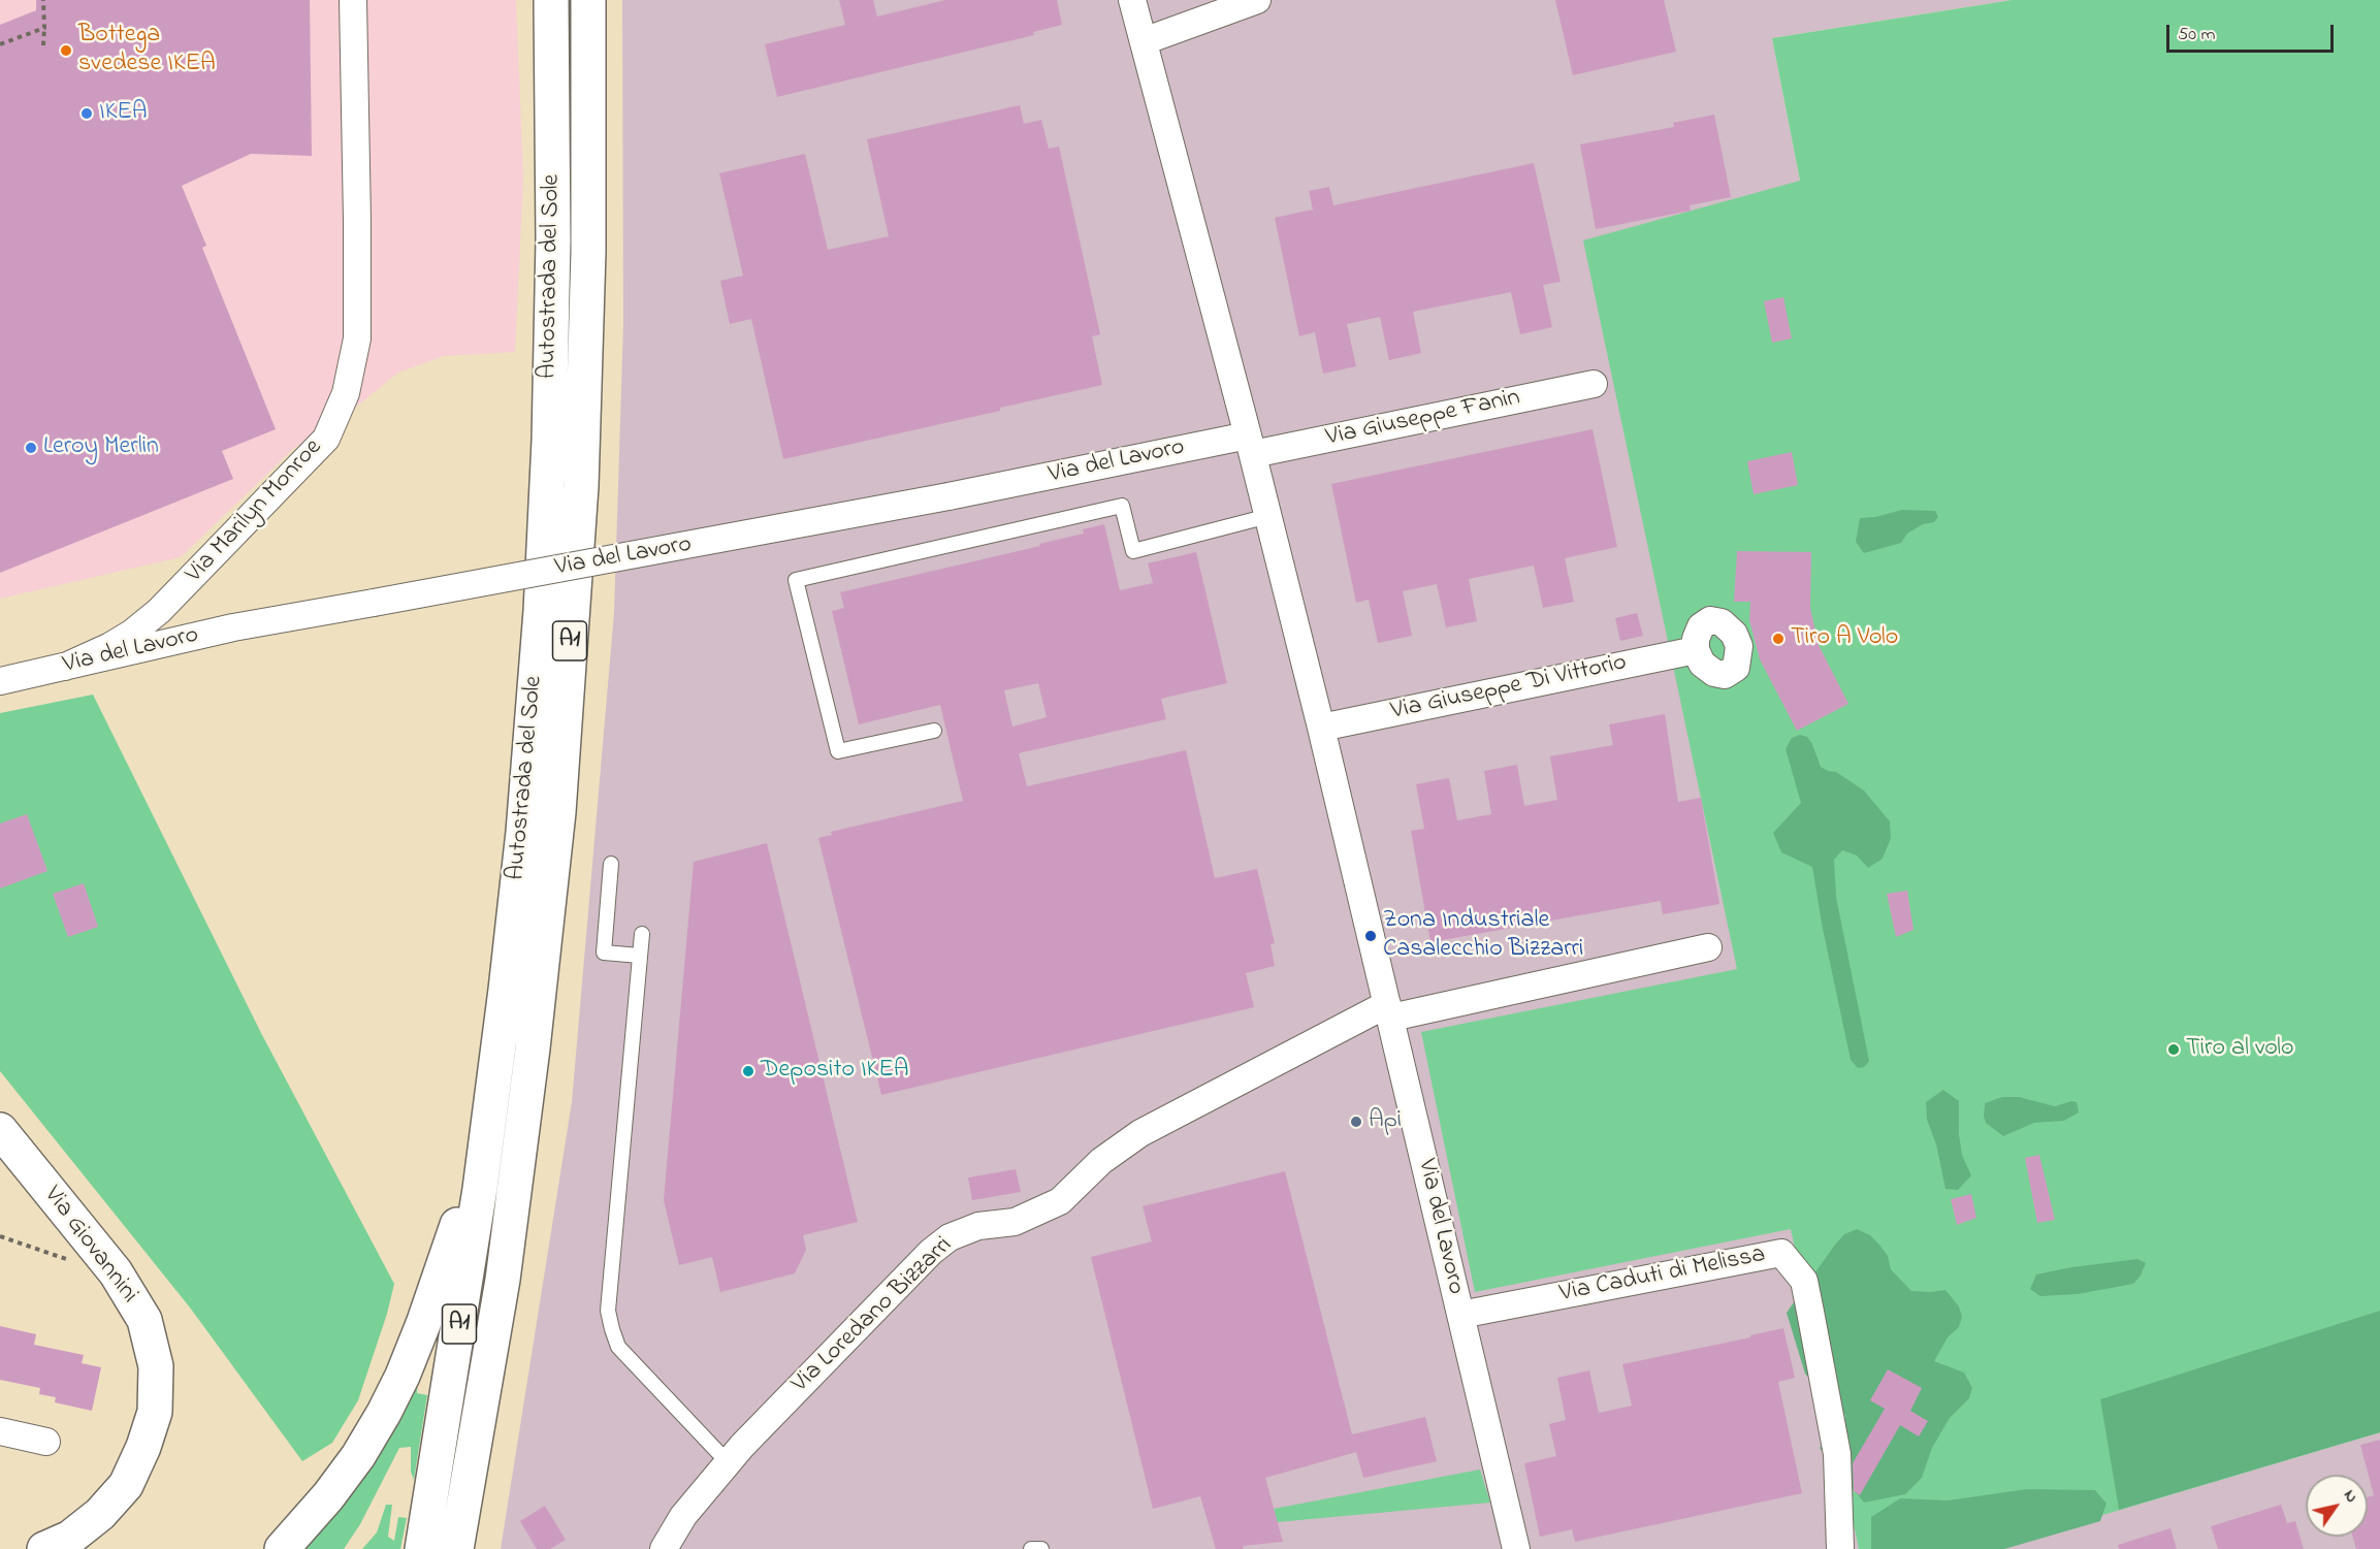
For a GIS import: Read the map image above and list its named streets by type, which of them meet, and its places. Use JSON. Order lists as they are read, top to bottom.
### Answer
{
  "streets": {
    "main road": ["Autostrada del Sole", "A1", "Via Giovannini"],
    "street": [
      "Via Giuseppe Fanin",
      "Via del Lavoro",
      "Via Marilyn Monroe",
      "Via Giuseppe Di Vittorio",
      "Via Caduti di Melissa",
      "Via Loredano Bizzarri"
    ]
  },
  "crossings": [
    ["Via Giuseppe Fanin", "Via del Lavoro"],
    ["Via del Lavoro", "Via Marilyn Monroe"],
    ["Via del Lavoro", "Via Giuseppe Di Vittorio"],
    ["Via del Lavoro", "Via Caduti di Melissa"],
    ["Via del Lavoro", "Via Loredano Bizzarri"]
  ],
  "places": [
    "Bottega svedese IKEA",
    "IKEA",
    "Leroy Merlin",
    "Tiro A Volo",
    "Zona Industriale Casalecchio Bizzarri",
    "Tiro al volo",
    "Deposito IKEA",
    "Api"
  ],
  "scale_bar": "50 m",
  "north": "top right"
}
